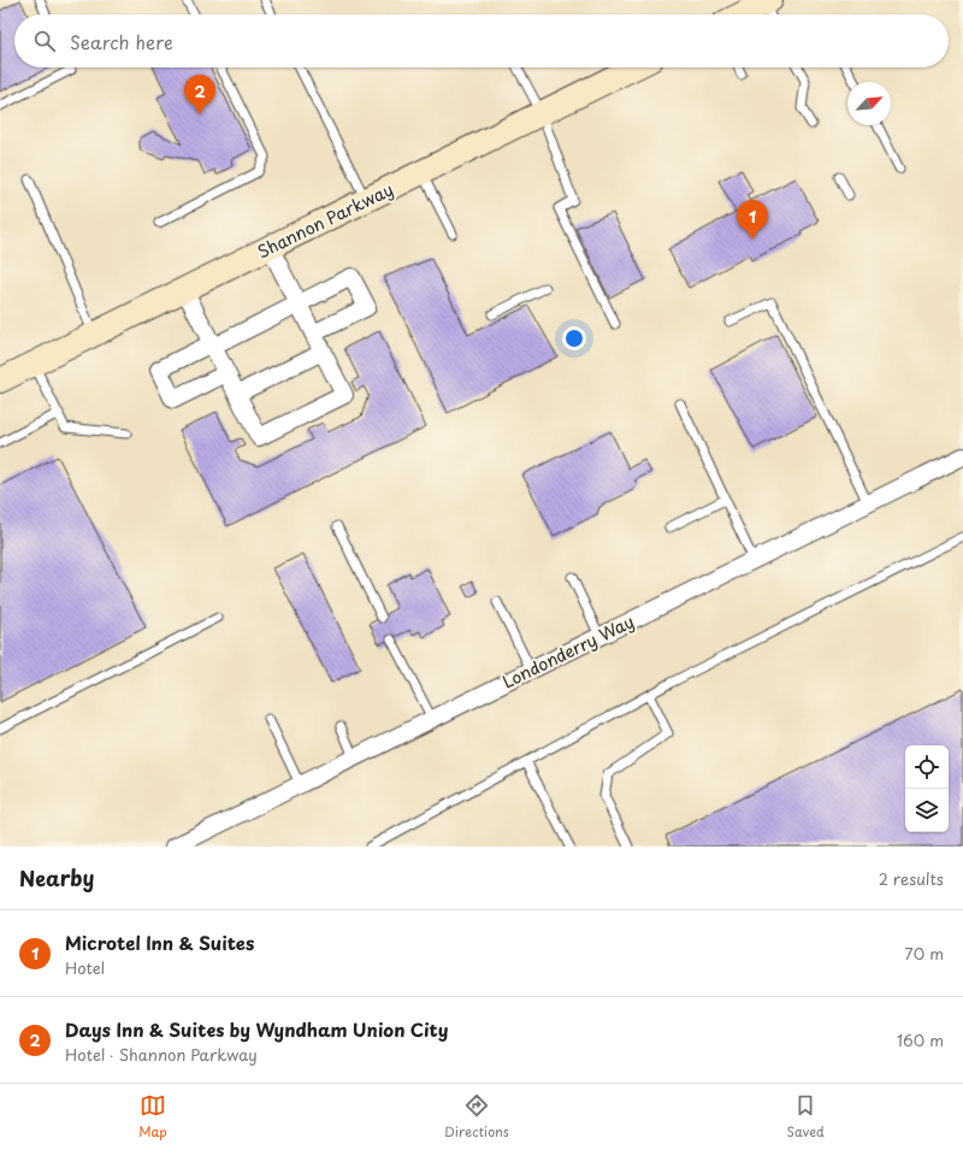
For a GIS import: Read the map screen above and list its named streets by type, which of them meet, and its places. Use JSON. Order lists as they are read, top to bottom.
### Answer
{
  "streets": {
    "street": ["Shannon Parkway", "Londonderry Way"]
  },
  "north": "top right",
  "page": {
    "search": "Search here",
    "pins": ["2", "1"],
    "heading": ["Nearby", "2 results"],
    "list": [
      {
        "mark": "1",
        "name": "Microtel Inn & Suites",
        "note": "Hotel",
        "value": "70 m"
      },
      {
        "mark": "2",
        "name": "Days Inn & Suites by Wyndham Union City",
        "note": "Hotel · Shannon Parkway",
        "value": "160 m"
      }
    ],
    "nav": ["Map", "Directions", "Saved"]
  }
}
